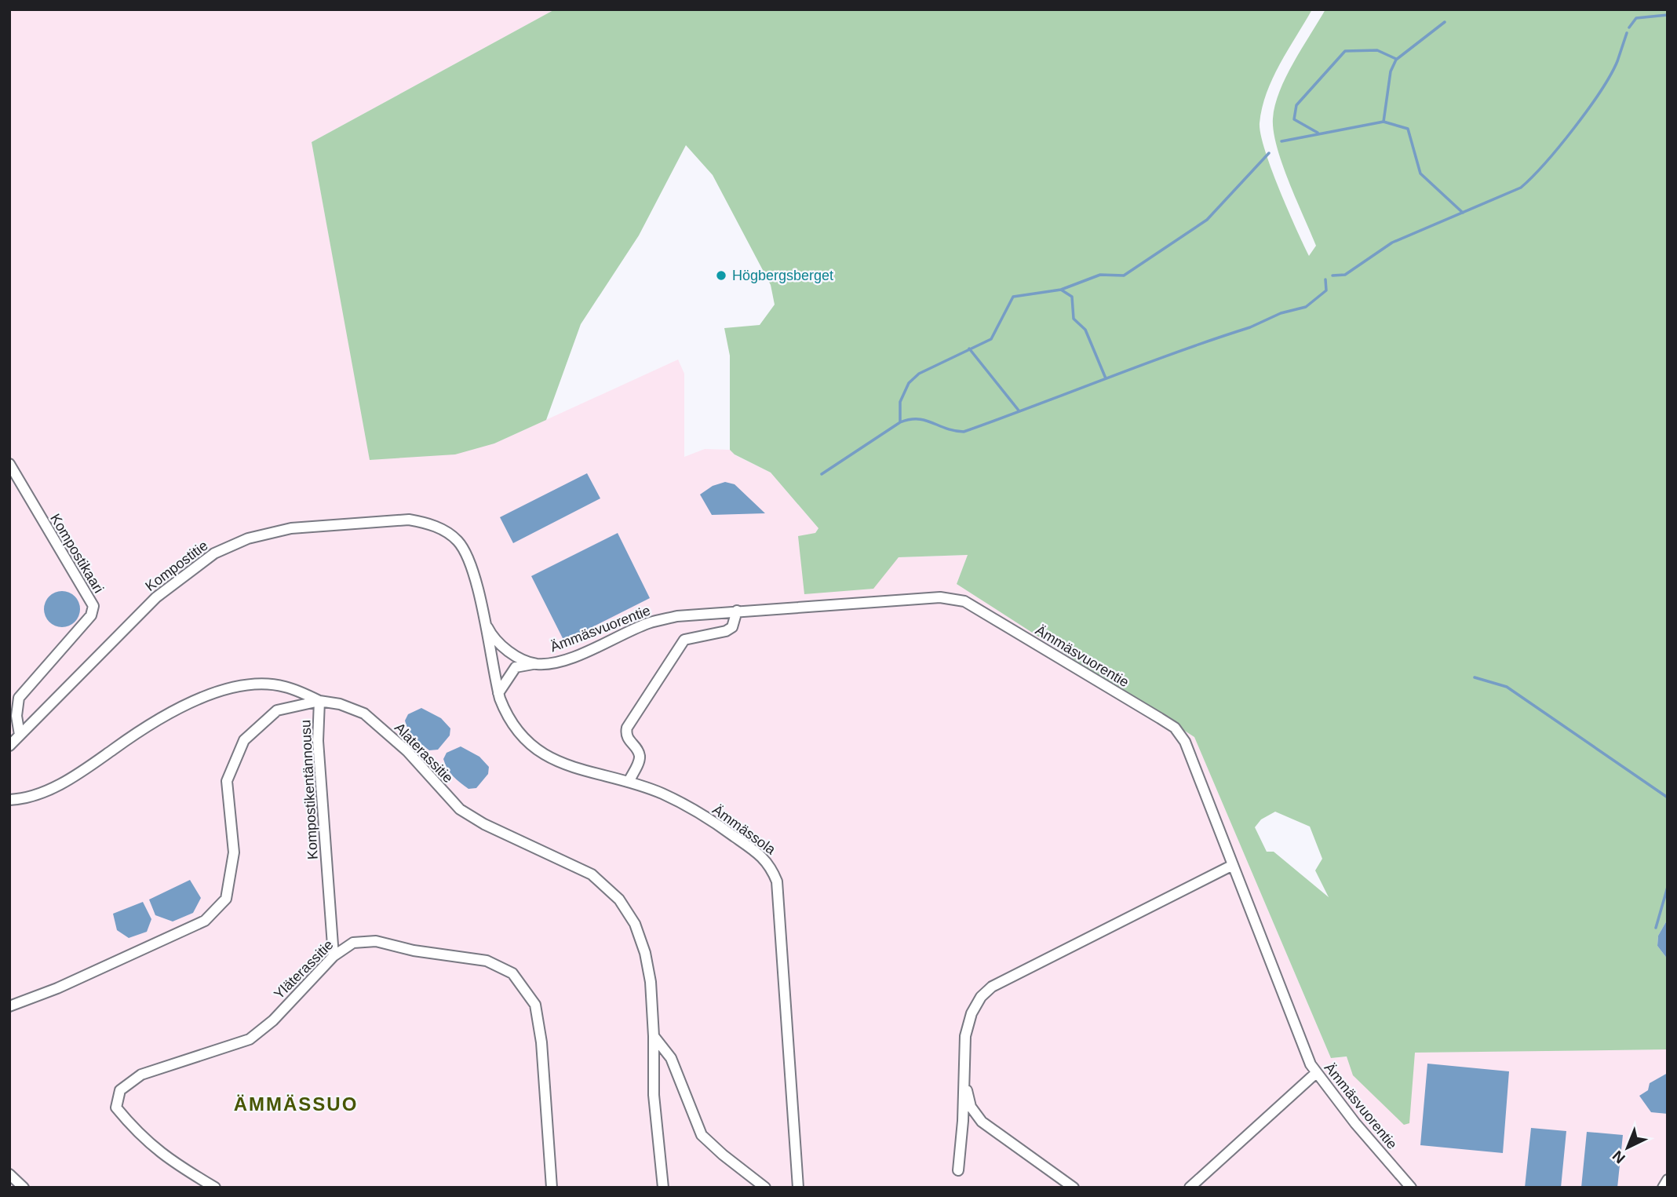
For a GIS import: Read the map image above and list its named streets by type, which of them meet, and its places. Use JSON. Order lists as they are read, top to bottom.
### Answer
{
  "streets": {
    "street": [
      "Kompostikaari",
      "Kompostitie",
      "Ämmäsvuorentie",
      "Alaterassitie",
      "Kompostikentännousu",
      "Ämmässola",
      "Yläterassitie"
    ]
  },
  "crossings": [
    ["Kompostikaari", "Kompostitie"],
    ["Kompostitie", "Ämmäsvuorentie"],
    ["Kompostitie", "Ämmässola"],
    ["Ämmäsvuorentie", "Ämmässola"],
    ["Alaterassitie", "Kompostikentännousu"],
    ["Kompostikentännousu", "Yläterassitie"]
  ],
  "districts": ["ÄMMÄSSUO"],
  "places": ["Högbergsberget"],
  "north": "bottom left"
}
